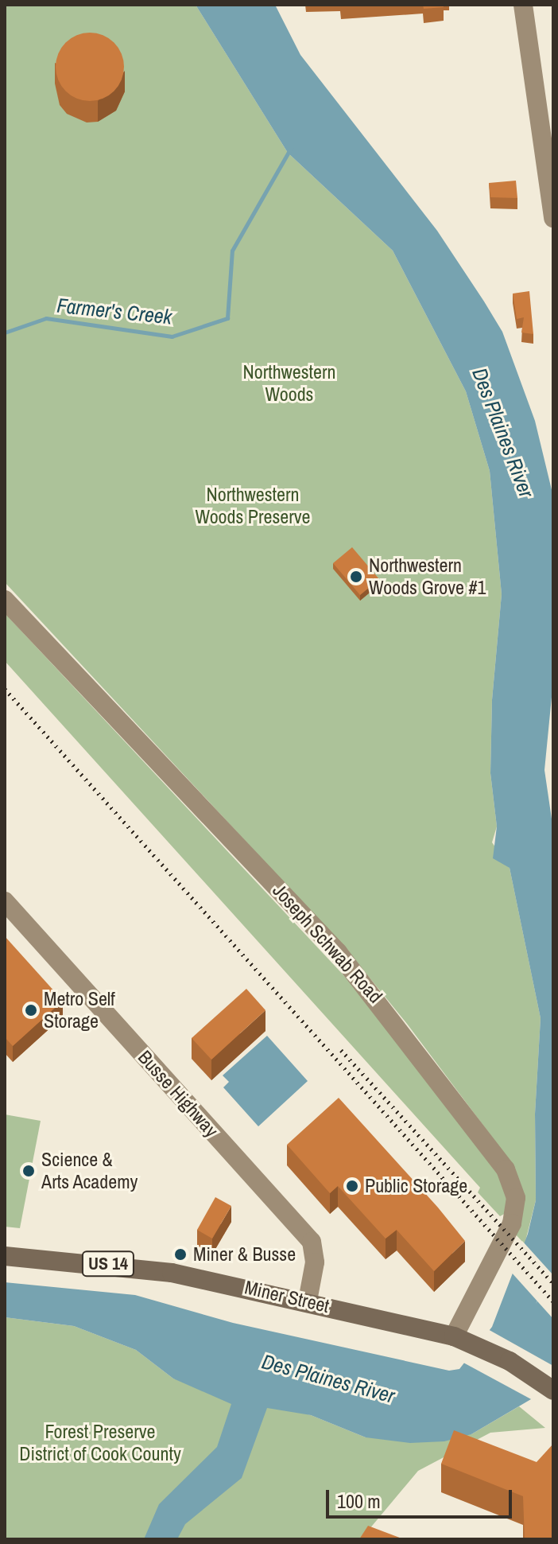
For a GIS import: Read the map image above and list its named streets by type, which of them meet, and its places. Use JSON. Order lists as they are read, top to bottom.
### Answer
{
  "streets": {
    "main road": ["US 14", "Miner Street"],
    "street": ["Joseph Schwab Road", "Busse Highway"]
  },
  "crossings": [
    ["Joseph Schwab Road", "Miner Street"],
    ["Busse Highway", "Miner Street"]
  ],
  "water": ["Farmer's Creek", "Des Plaines River"],
  "parks": ["Northwestern Woods", "Northwestern Woods Preserve", "Forest Preserve District of Cook County"],
  "places": [
    "Northwestern Woods Grove #1",
    "Metro Self Storage",
    "Science & Arts Academy",
    "Public Storage",
    "Miner & Busse"
  ],
  "scale_bar": "100 m"
}
